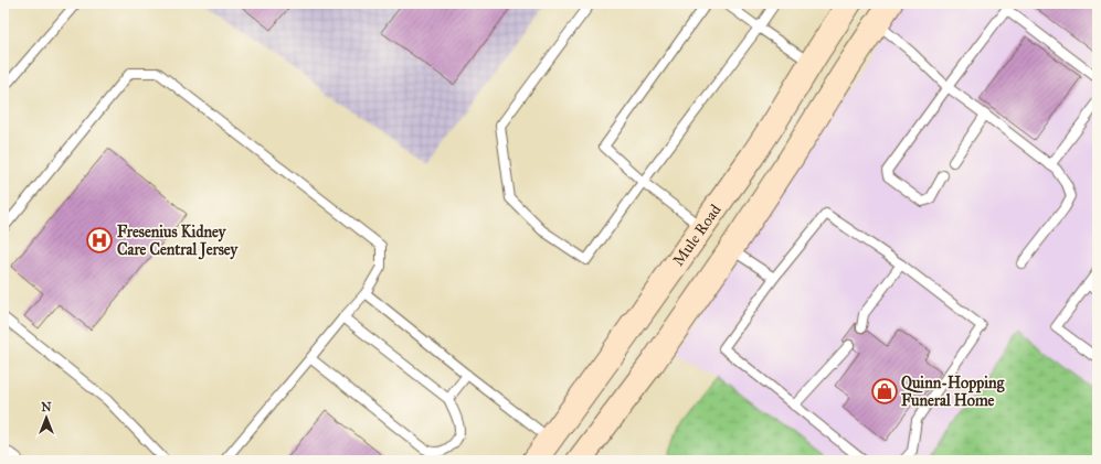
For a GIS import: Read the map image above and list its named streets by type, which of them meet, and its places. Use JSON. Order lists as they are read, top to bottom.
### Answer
{
  "streets": {
    "main road": ["Mule Road"]
  },
  "places": {
    "hospital": ["Fresenius Kidney Care Central Jersey"],
    "shop": ["Quinn-Hopping Funeral Home"]
  },
  "north": "top"
}
